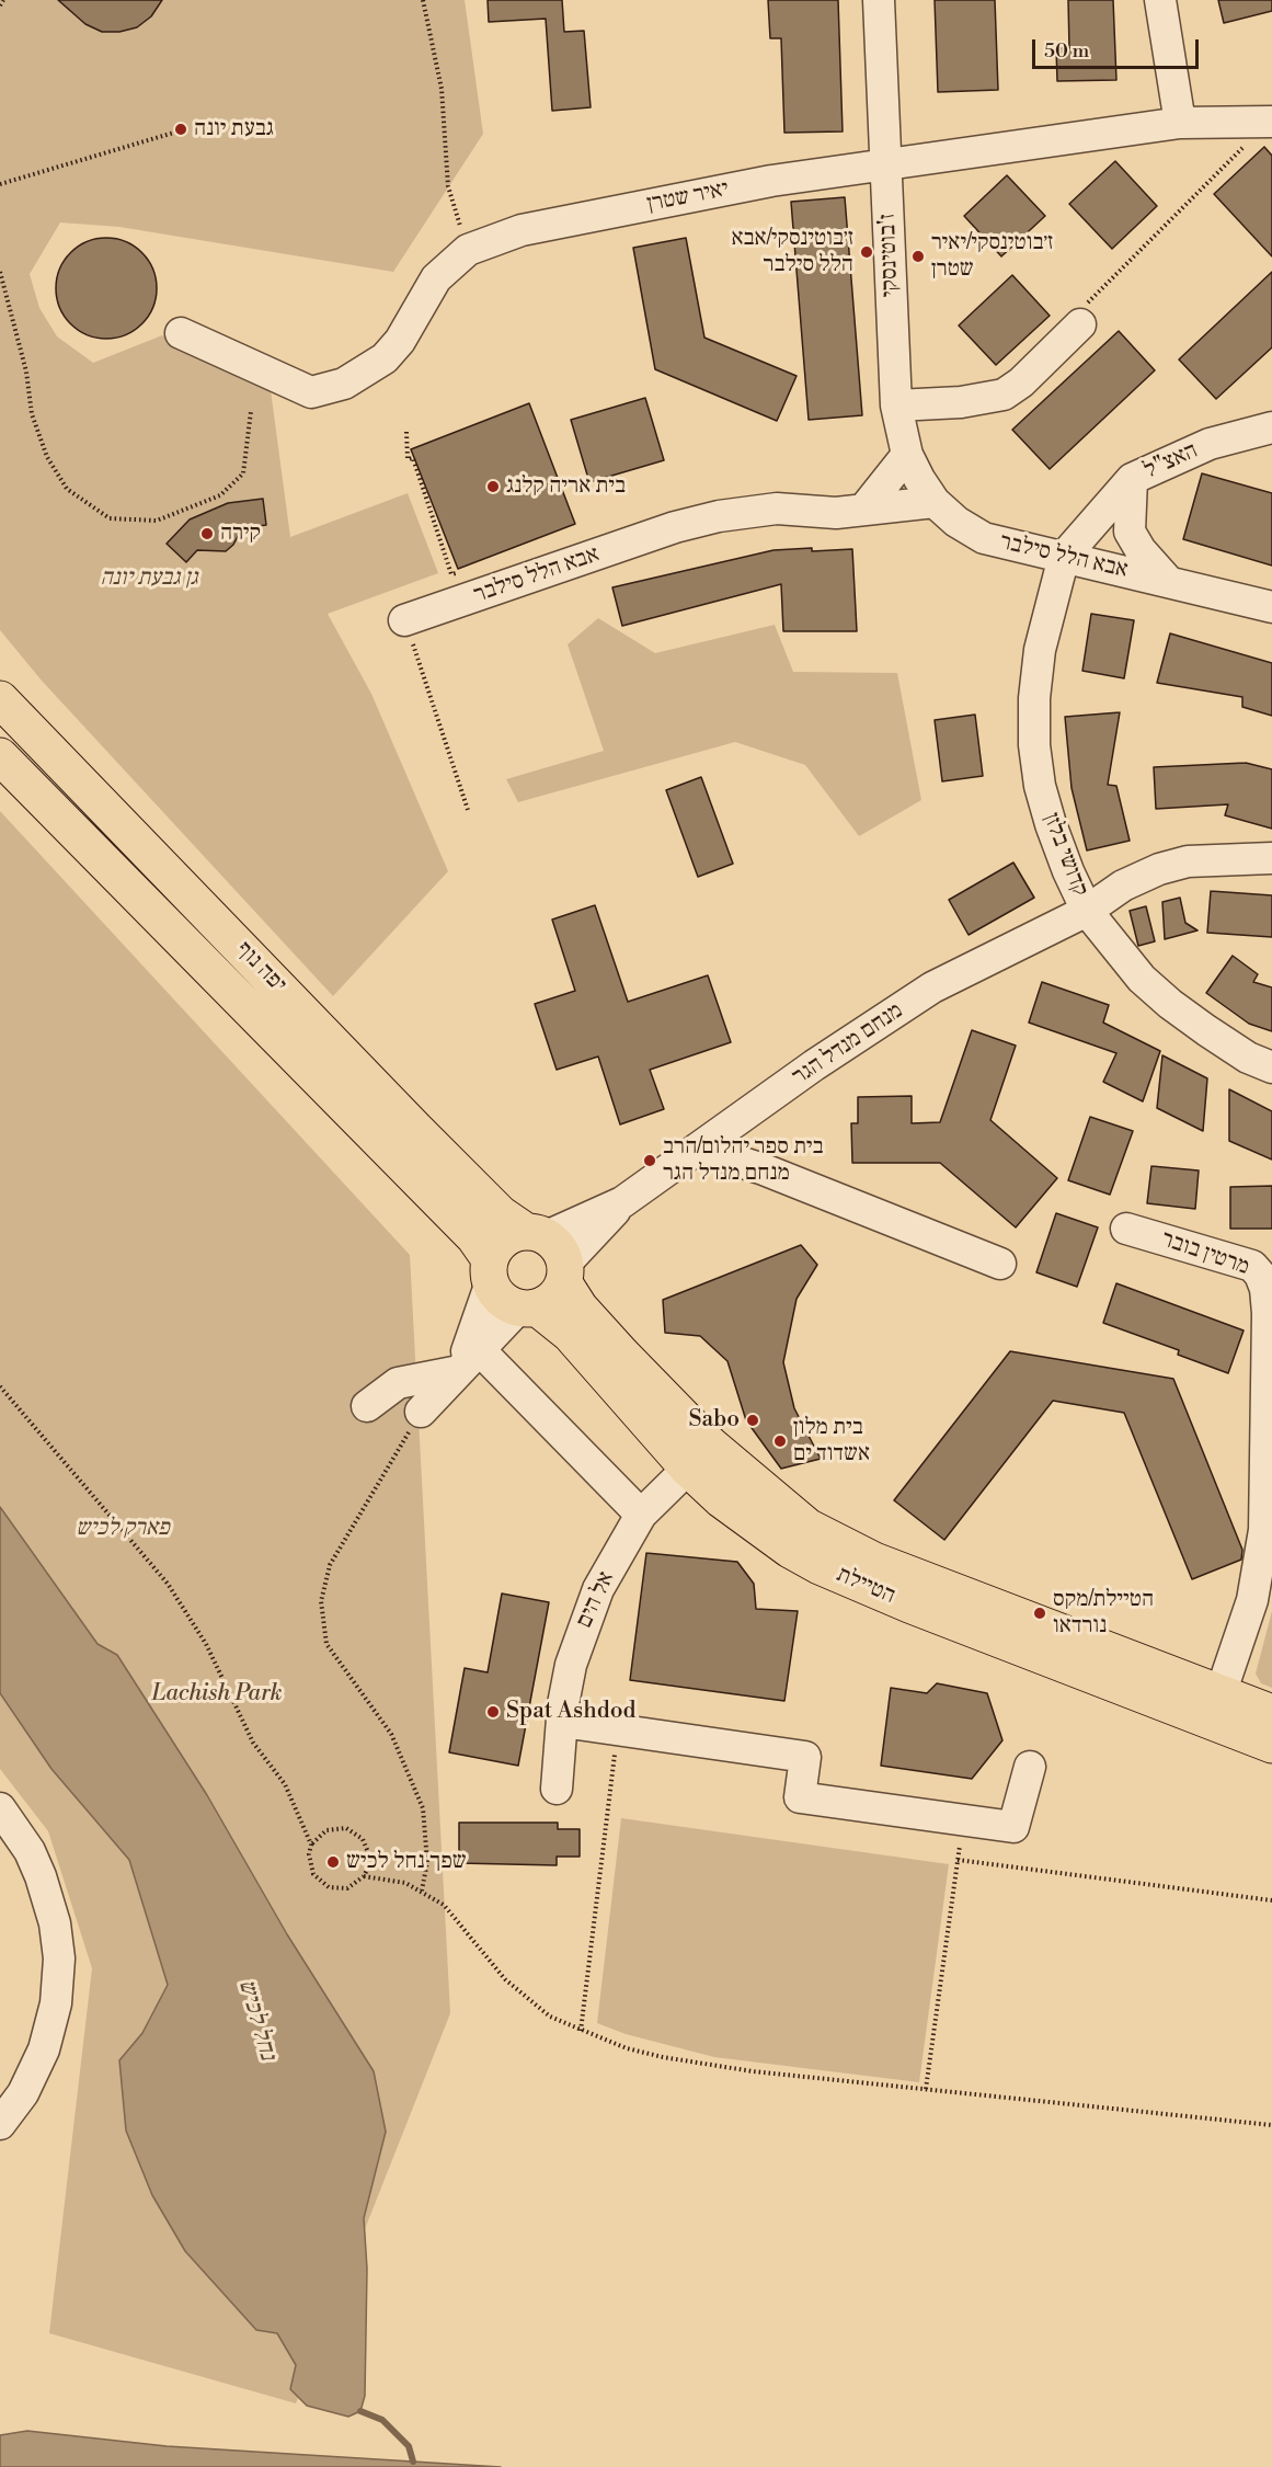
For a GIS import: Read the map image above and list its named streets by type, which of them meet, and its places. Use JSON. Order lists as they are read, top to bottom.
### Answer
{
  "streets": {
    "main road": ["יפה נוף", "הטיילת"],
    "street": [
      "יאיר שטרן",
      "ז'בוטינסקי",
      "האצ\"ל",
      "אבא הלל סילבר",
      "קדושי בלזן",
      "מנחם מנדל הגר",
      "מרטין בובר",
      "אל הים"
    ]
  },
  "crossings": [
    ["יאיר שטרן", "ז'בוטינסקי"],
    ["ז'בוטינסקי", "אבא הלל סילבר"],
    ["האצ\"ל", "אבא הלל סילבר"],
    ["האצ\"ל", "קדושי בלזן"],
    ["אבא הלל סילבר", "קדושי בלזן"],
    ["קדושי בלזן", "מנחם מנדל הגר"],
    ["יפה נוף", "מנחם מנדל הגר"],
    ["יפה נוף", "הטיילת"],
    ["מנחם מנדל הגר", "הטיילת"],
    ["מרטין בובר", "הטיילת"],
    ["הטיילת", "אל הים"]
  ],
  "water": ["נחל לכיש"],
  "parks": ["גן גבעת יונה", "פארק לכיש", "Lachish Park"],
  "places": [
    "גבעת יונה",
    "ז׳בוטינסקי/אבא הלל סילבר",
    "ז׳בוטינסקי/יאיר שטרן",
    "בית אריה קלנג",
    "קירה",
    "בית ספר יהלום/הרב מנחם מנדל הגר",
    "Sabo",
    "בית מלון אשדוד ים",
    "הטיילת/מקס נורדאו",
    "Spat Ashdod",
    "שפך נחל לכיש"
  ],
  "scale_bar": "50 m"
}
